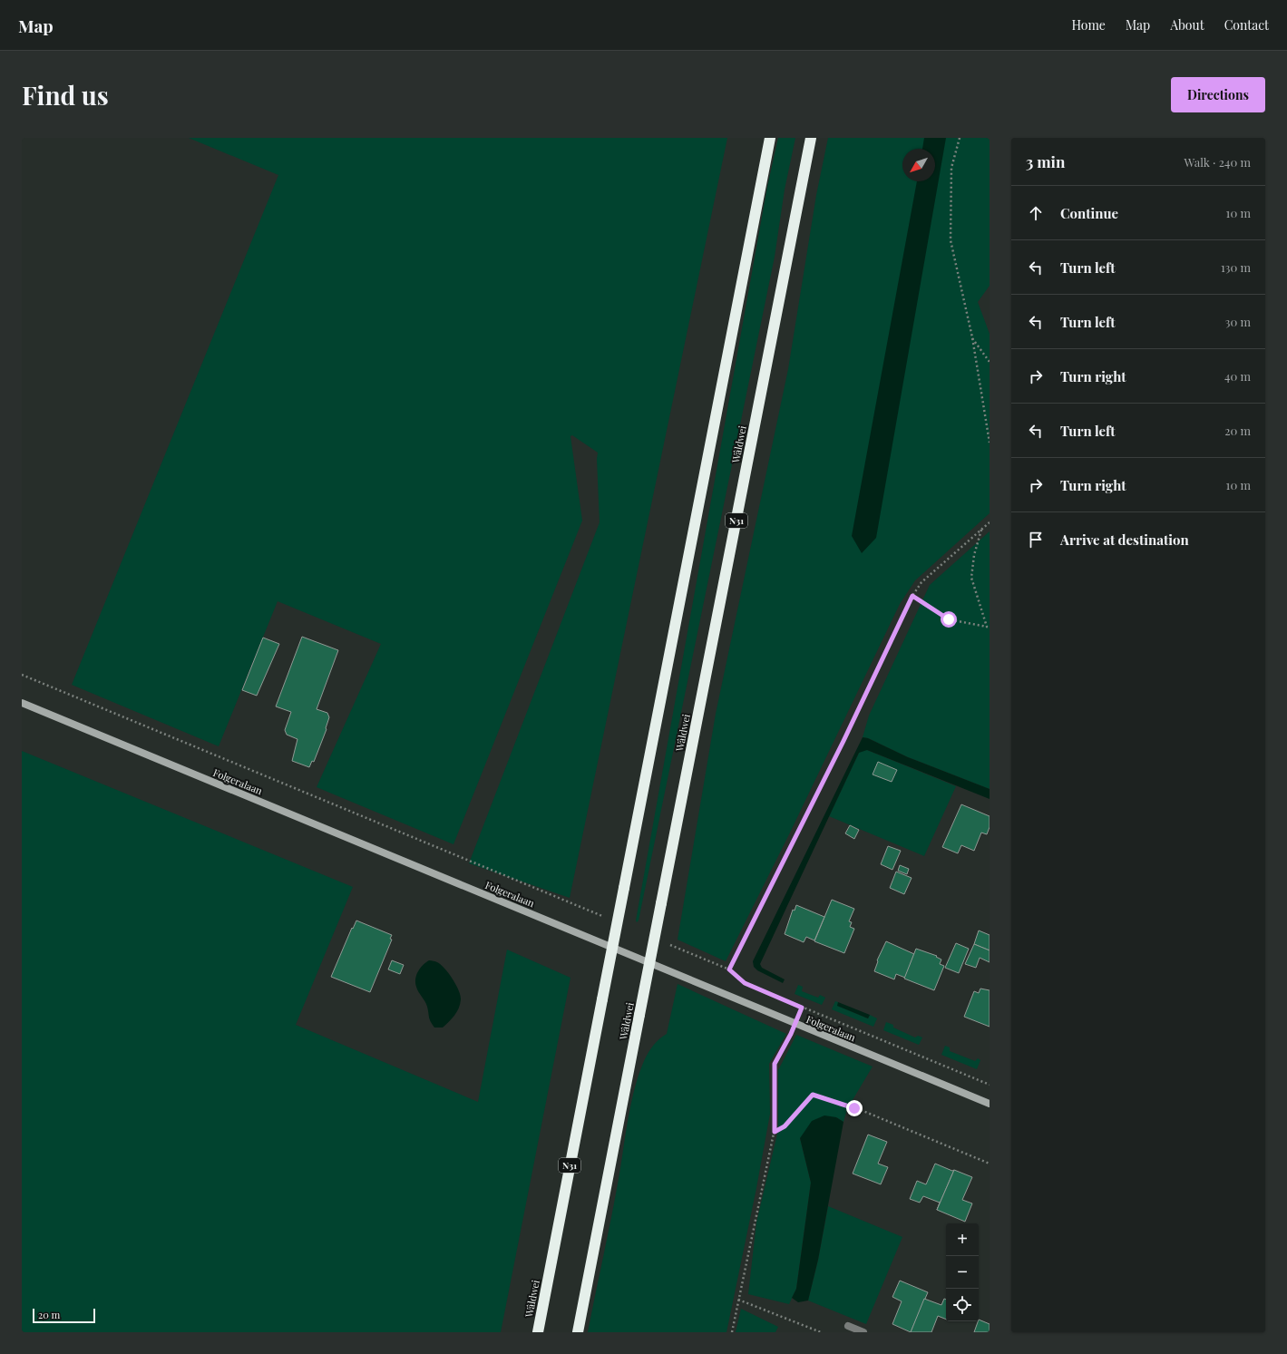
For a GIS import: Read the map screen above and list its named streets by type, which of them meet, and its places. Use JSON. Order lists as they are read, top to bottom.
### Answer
{
  "streets": {
    "highway": ["Wâldwei", "N31"],
    "main road": ["Folgeralaan"]
  },
  "scale_bar": "20 m",
  "north": "bottom left",
  "page": {
    "header": "Map",
    "nav": [
      "Home",
      "Map",
      "About",
      "Contact"
    ],
    "buttons": "Directions",
    "title": "Find us",
    "heading": ["3 min", "Walk · 240 m"],
    "list": [
      ["Continue", "10 m"],
      ["Turn left", "130 m"],
      ["Turn left", "30 m"],
      ["Turn right", "40 m"],
      ["Turn left", "20 m"],
      ["Turn right", "10 m"],
      "Arrive at destination"
    ],
    "map_buttons": ["+", "−"],
    "scale": "20 m"
  }
}
